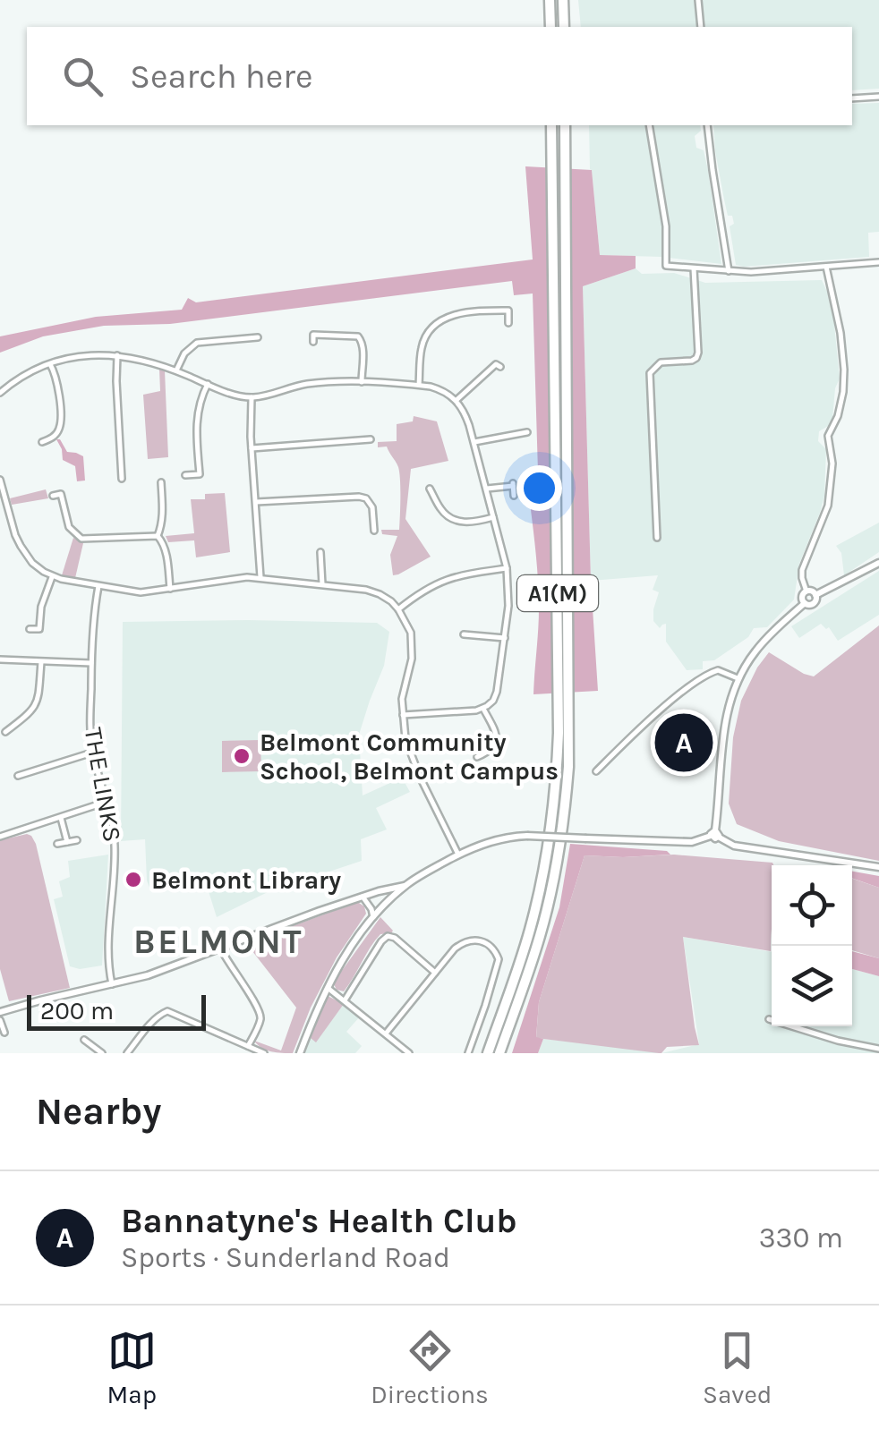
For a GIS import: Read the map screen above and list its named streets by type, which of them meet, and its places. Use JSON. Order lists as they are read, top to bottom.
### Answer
{
  "streets": {
    "highway": ["A1(M)"],
    "street": ["THE LINKS"]
  },
  "districts": ["BELMONT"],
  "places": ["Belmont Community School, Belmont Campus", "Belmont Library"],
  "scale_bar": "200 m",
  "page": {
    "search": "Search here",
    "pins": "A",
    "scale": "200 m",
    "heading": "Nearby",
    "list": [
      {
        "mark": "A",
        "name": "Bannatyne's Health Club",
        "note": "Sports · Sunderland Road",
        "value": "330 m"
      }
    ],
    "nav": ["Map", "Directions", "Saved"]
  }
}
